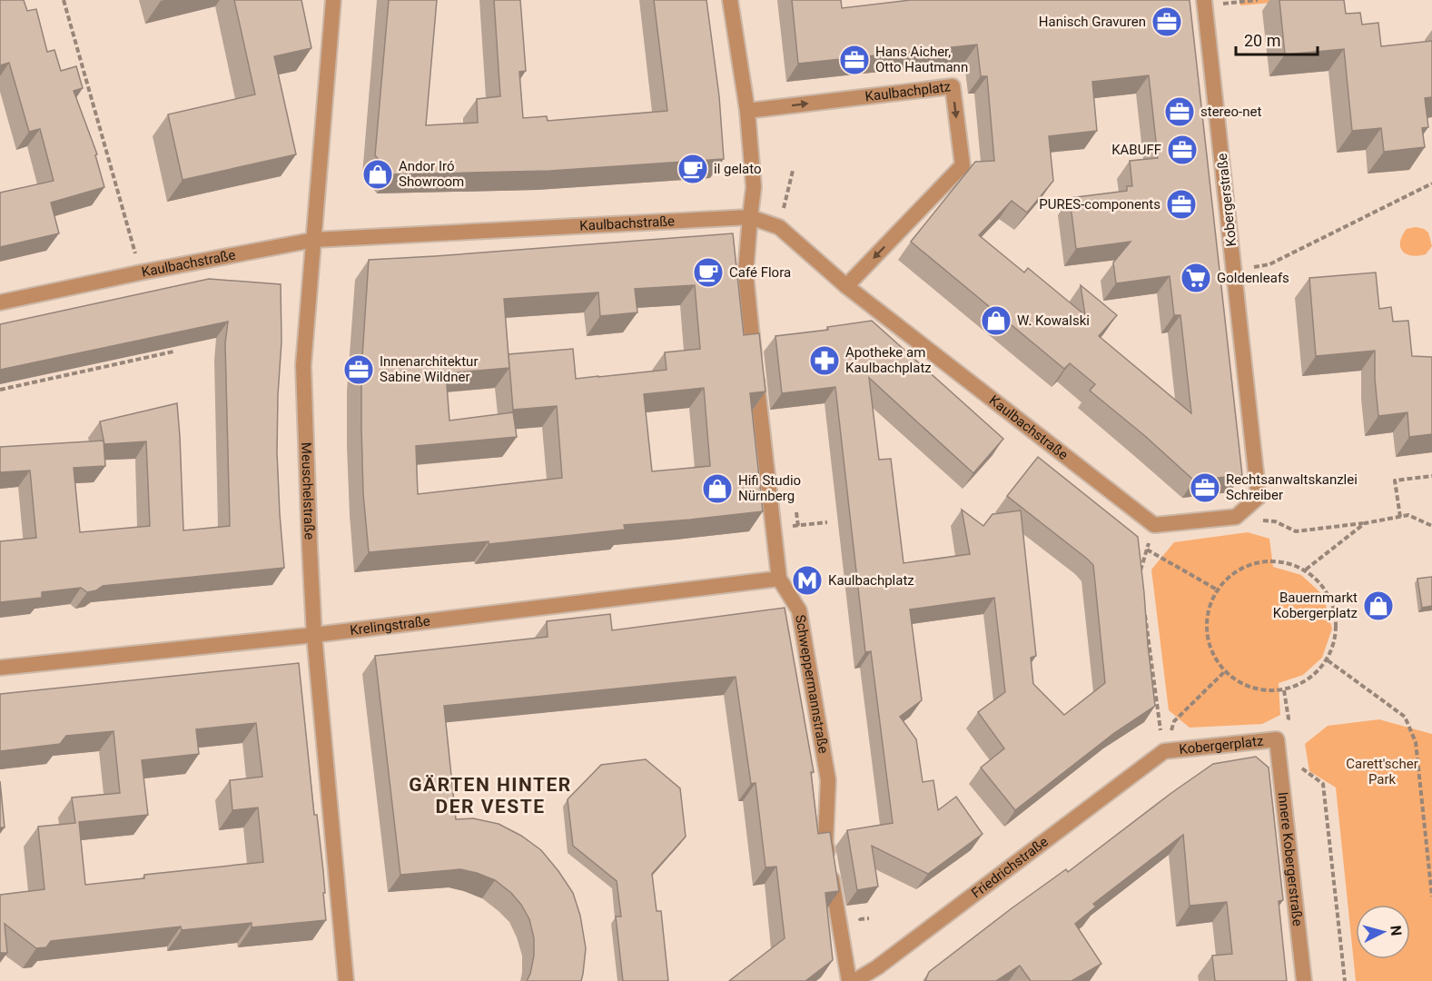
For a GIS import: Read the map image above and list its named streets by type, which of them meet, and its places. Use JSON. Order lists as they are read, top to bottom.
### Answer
{
  "streets": {
    "street": [
      "Kaulbachplatz",
      "Kobergerstraße",
      "Kaulbachstraße",
      "Meuschelstraße",
      "Krelingstraße",
      "Schweppermannstraße",
      "Kobergerplatz",
      "Innere Kobergerstraße",
      "Friedrichstraße"
    ]
  },
  "crossings": [
    ["Kaulbachplatz", "Kaulbachstraße"],
    ["Kaulbachplatz", "Schweppermannstraße"],
    ["Kaulbachstraße", "Meuschelstraße"],
    ["Kaulbachstraße", "Schweppermannstraße"],
    ["Meuschelstraße", "Krelingstraße"],
    ["Krelingstraße", "Schweppermannstraße"],
    ["Kobergerplatz", "Innere Kobergerstraße"],
    ["Kobergerplatz", "Friedrichstraße"]
  ],
  "districts": ["GÄRTEN HINTER DER VESTE"],
  "parks": ["Carett'scher Park"],
  "places": {
    "office": [
      "Hanisch Gravuren",
      "Hans Aicher, Otto Hautmann",
      "stereo-net",
      "KABUFF",
      "PURES-components",
      "Innenarchitektur Sabine Wildner",
      "Rechtsanwaltskanzlei Schreiber"
    ],
    "cafe": ["il gelato", "Café Flora"],
    "shop": [
      "Andor Iró Showroom",
      "W. Kowalski",
      "Hifi Studio Nürnberg",
      "Bauernmarkt Kobergerplatz"
    ],
    "supermarket": ["Goldenleafs"],
    "pharmacy": ["Apotheke am Kaulbachplatz"],
    "metro station": ["Kaulbachplatz"]
  },
  "scale_bar": "20 m",
  "north": "right"
}
